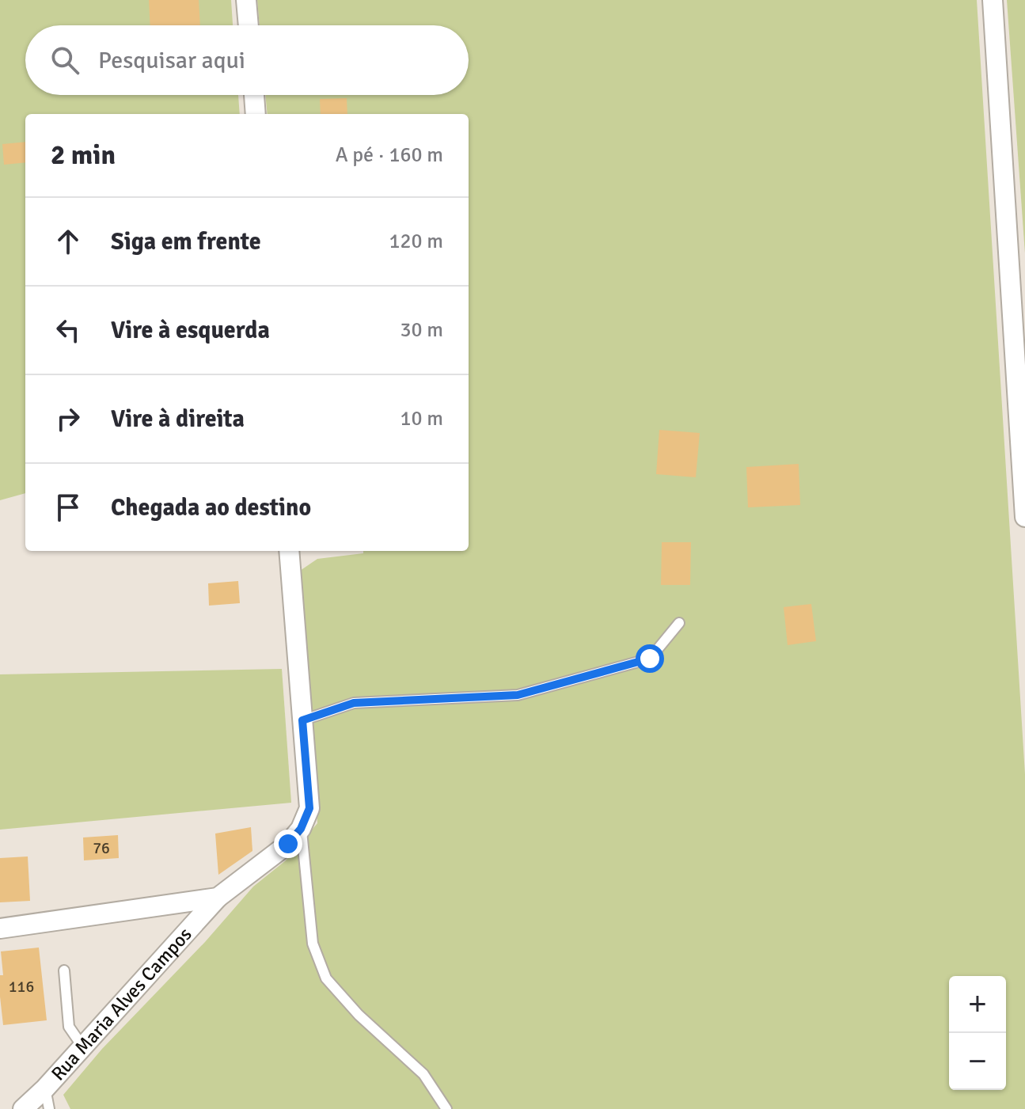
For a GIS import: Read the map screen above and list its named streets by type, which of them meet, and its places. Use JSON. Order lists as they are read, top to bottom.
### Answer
{
  "streets": {
    "street": ["Rua Maria Alves Campos"]
  },
  "house_numbers": ["76", "116"],
  "page": {
    "search": "Pesquisar aqui",
    "heading": ["2 min", "A pé · 160 m"],
    "list": [
      ["Siga em frente", "120 m"],
      ["Vire à esquerda", "30 m"],
      ["Vire à direita", "10 m"],
      "Chegada ao destino"
    ],
    "map_buttons": ["+", "−"]
  }
}
